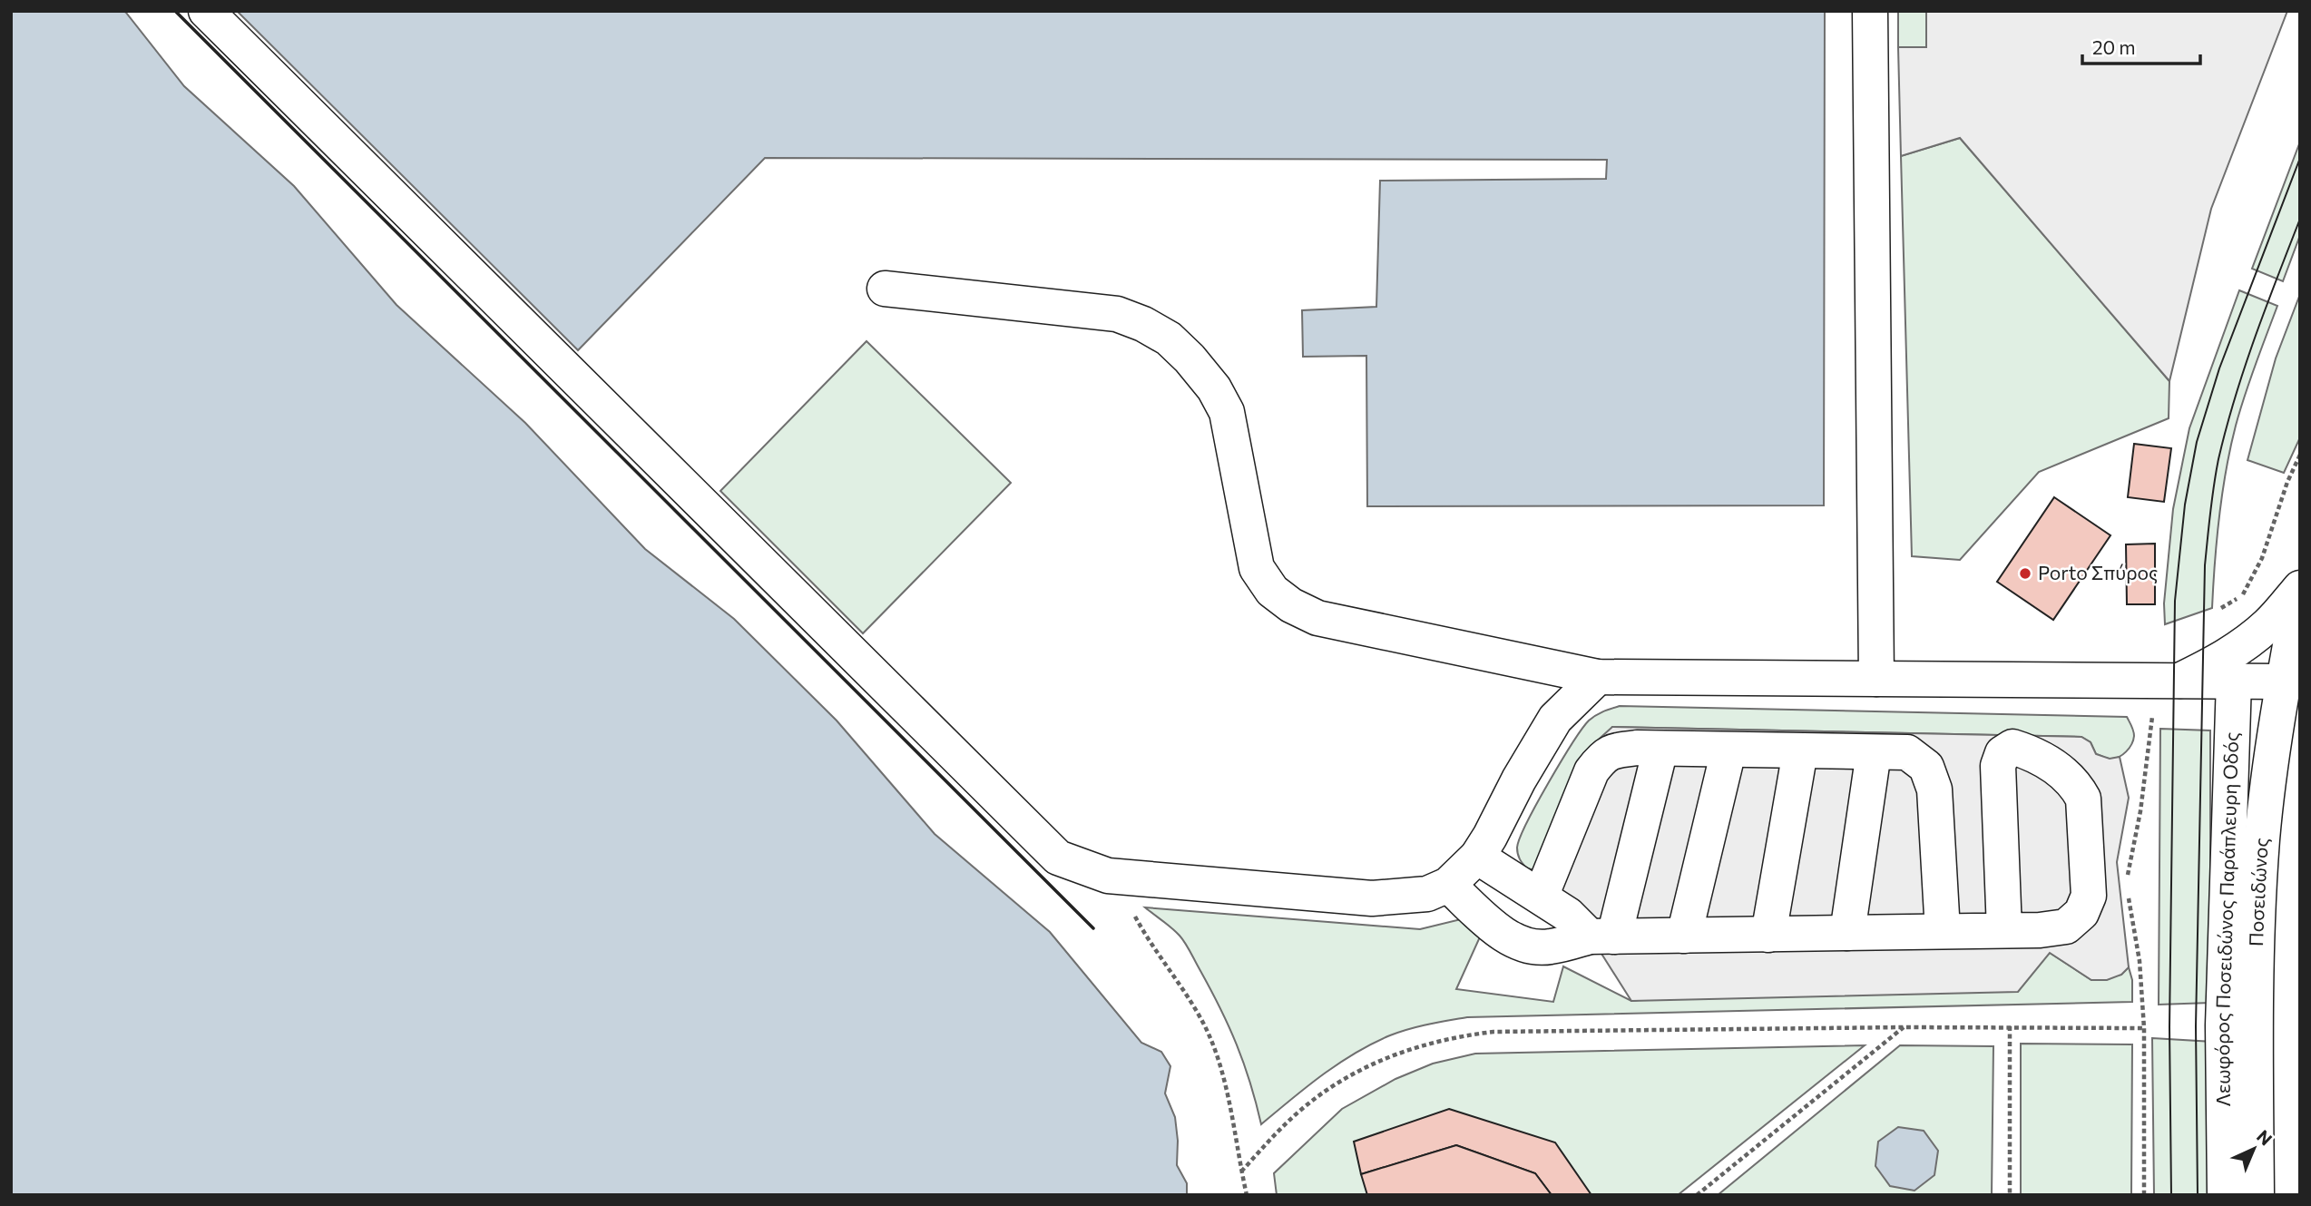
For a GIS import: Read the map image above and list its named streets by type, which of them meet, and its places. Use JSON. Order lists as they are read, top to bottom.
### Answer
{
  "streets": {
    "main road": ["Ποσειδώνος", "Λεωφόρος Ποσειδώνος Παράπλευρη Οδός"]
  },
  "places": ["Porto Σπύρος"],
  "scale_bar": "20 m",
  "north": "top right"
}
